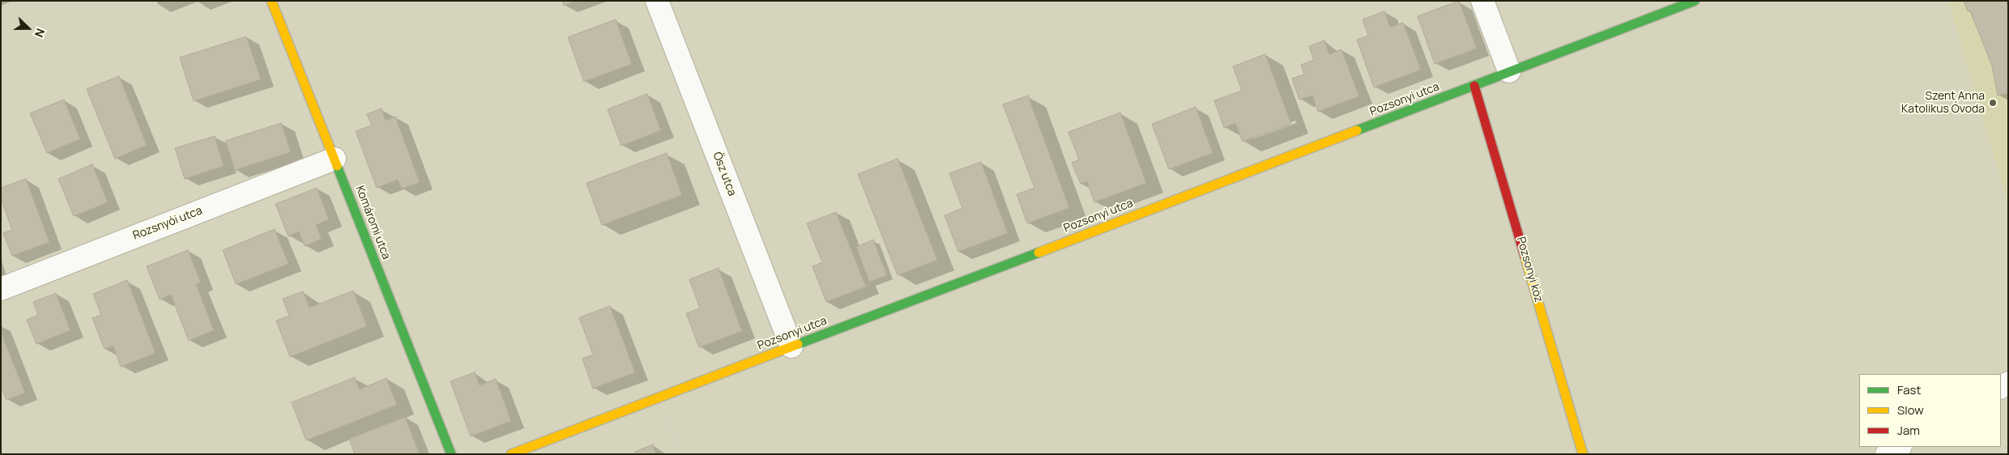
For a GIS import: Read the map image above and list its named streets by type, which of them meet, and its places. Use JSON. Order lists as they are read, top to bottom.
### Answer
{
  "streets": {
    "street": [
      "Pozsonyi utca",
      "Ősz utca",
      "Komáromi utca",
      "Rozsnyói utca",
      "Pozsonyi köz"
    ]
  },
  "crossings": [
    ["Pozsonyi utca", "Ősz utca"],
    ["Pozsonyi utca", "Pozsonyi köz"],
    ["Komáromi utca", "Rozsnyói utca"]
  ],
  "places": ["Szent Anna Katolikus Óvoda"],
  "legend": ["Fast", "Slow", "Jam"],
  "north": "right"
}
